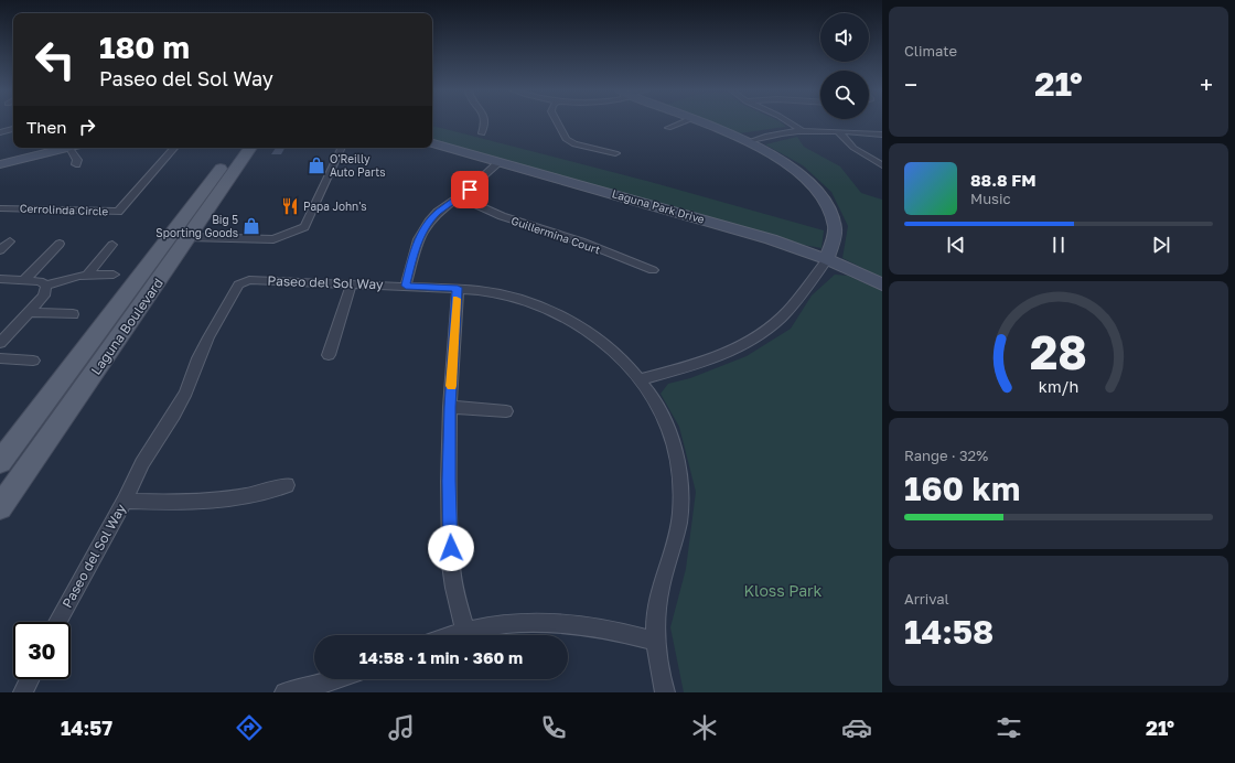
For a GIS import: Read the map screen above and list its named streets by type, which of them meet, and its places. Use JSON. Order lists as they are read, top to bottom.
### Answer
{
  "streets": {
    "main road": ["Laguna Boulevard"],
    "street": [
      "Laguna Park Drive",
      "Cerrolinda Circle",
      "Guillermina Court",
      "Paseo del Sol Way"
    ]
  },
  "parks": ["Kloss Park"],
  "places": {
    "shop": ["O'Reilly Auto Parts", "Big 5 Sporting Goods"],
    "restaurant": ["Papa John's"]
  },
  "page": {
    "tile": [
      "Climate",
      ["Range · 32%", "160 km"],
      ["Arrival", "14:58"]
    ],
    "turn": ["180 m", "Paseo del Sol Way"],
    "heat": ["−", "21°", "+"],
    "then": "Then",
    "song": ["88.8 FM", "Music"],
    "limit": "30",
    "trip": "14:58 · 1 min · 360 m",
    "tabs": ["14:57", "21°"],
    "gauge": ["28", "km/h"]
  }
}
